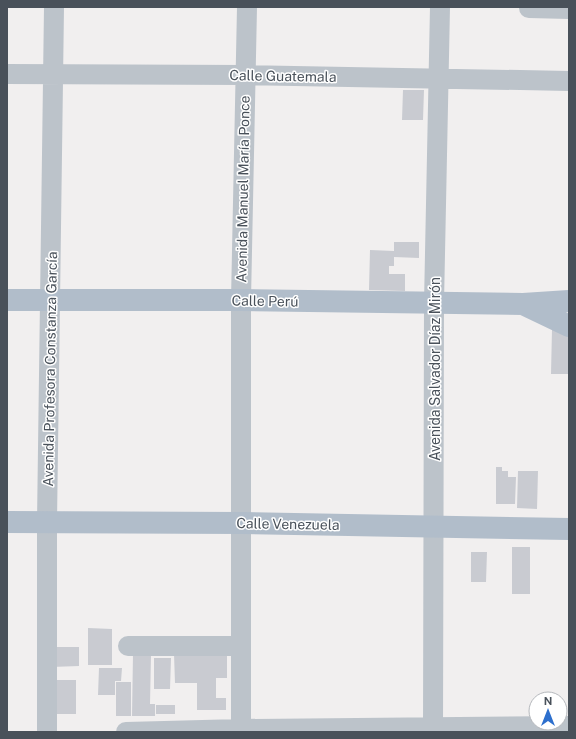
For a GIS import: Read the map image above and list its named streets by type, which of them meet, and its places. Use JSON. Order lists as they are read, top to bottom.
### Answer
{
  "streets": {
    "main road": ["Calle Perú", "Calle Venezuela"],
    "street": [
      "Calle Guatemala",
      "Avenida Manuel María Ponce",
      "Avenida Profesora Constanza García",
      "Avenida Salvador Díaz Mirón"
    ]
  },
  "crossings": [
    ["Calle Guatemala", "Avenida Manuel María Ponce"],
    ["Calle Guatemala", "Avenida Profesora Constanza García"],
    ["Calle Guatemala", "Avenida Salvador Díaz Mirón"],
    ["Avenida Manuel María Ponce", "Calle Perú"],
    ["Avenida Manuel María Ponce", "Calle Venezuela"],
    ["Calle Perú", "Avenida Profesora Constanza García"],
    ["Calle Perú", "Avenida Salvador Díaz Mirón"],
    ["Avenida Profesora Constanza García", "Calle Venezuela"],
    ["Avenida Salvador Díaz Mirón", "Calle Venezuela"]
  ],
  "north": "top"
}
